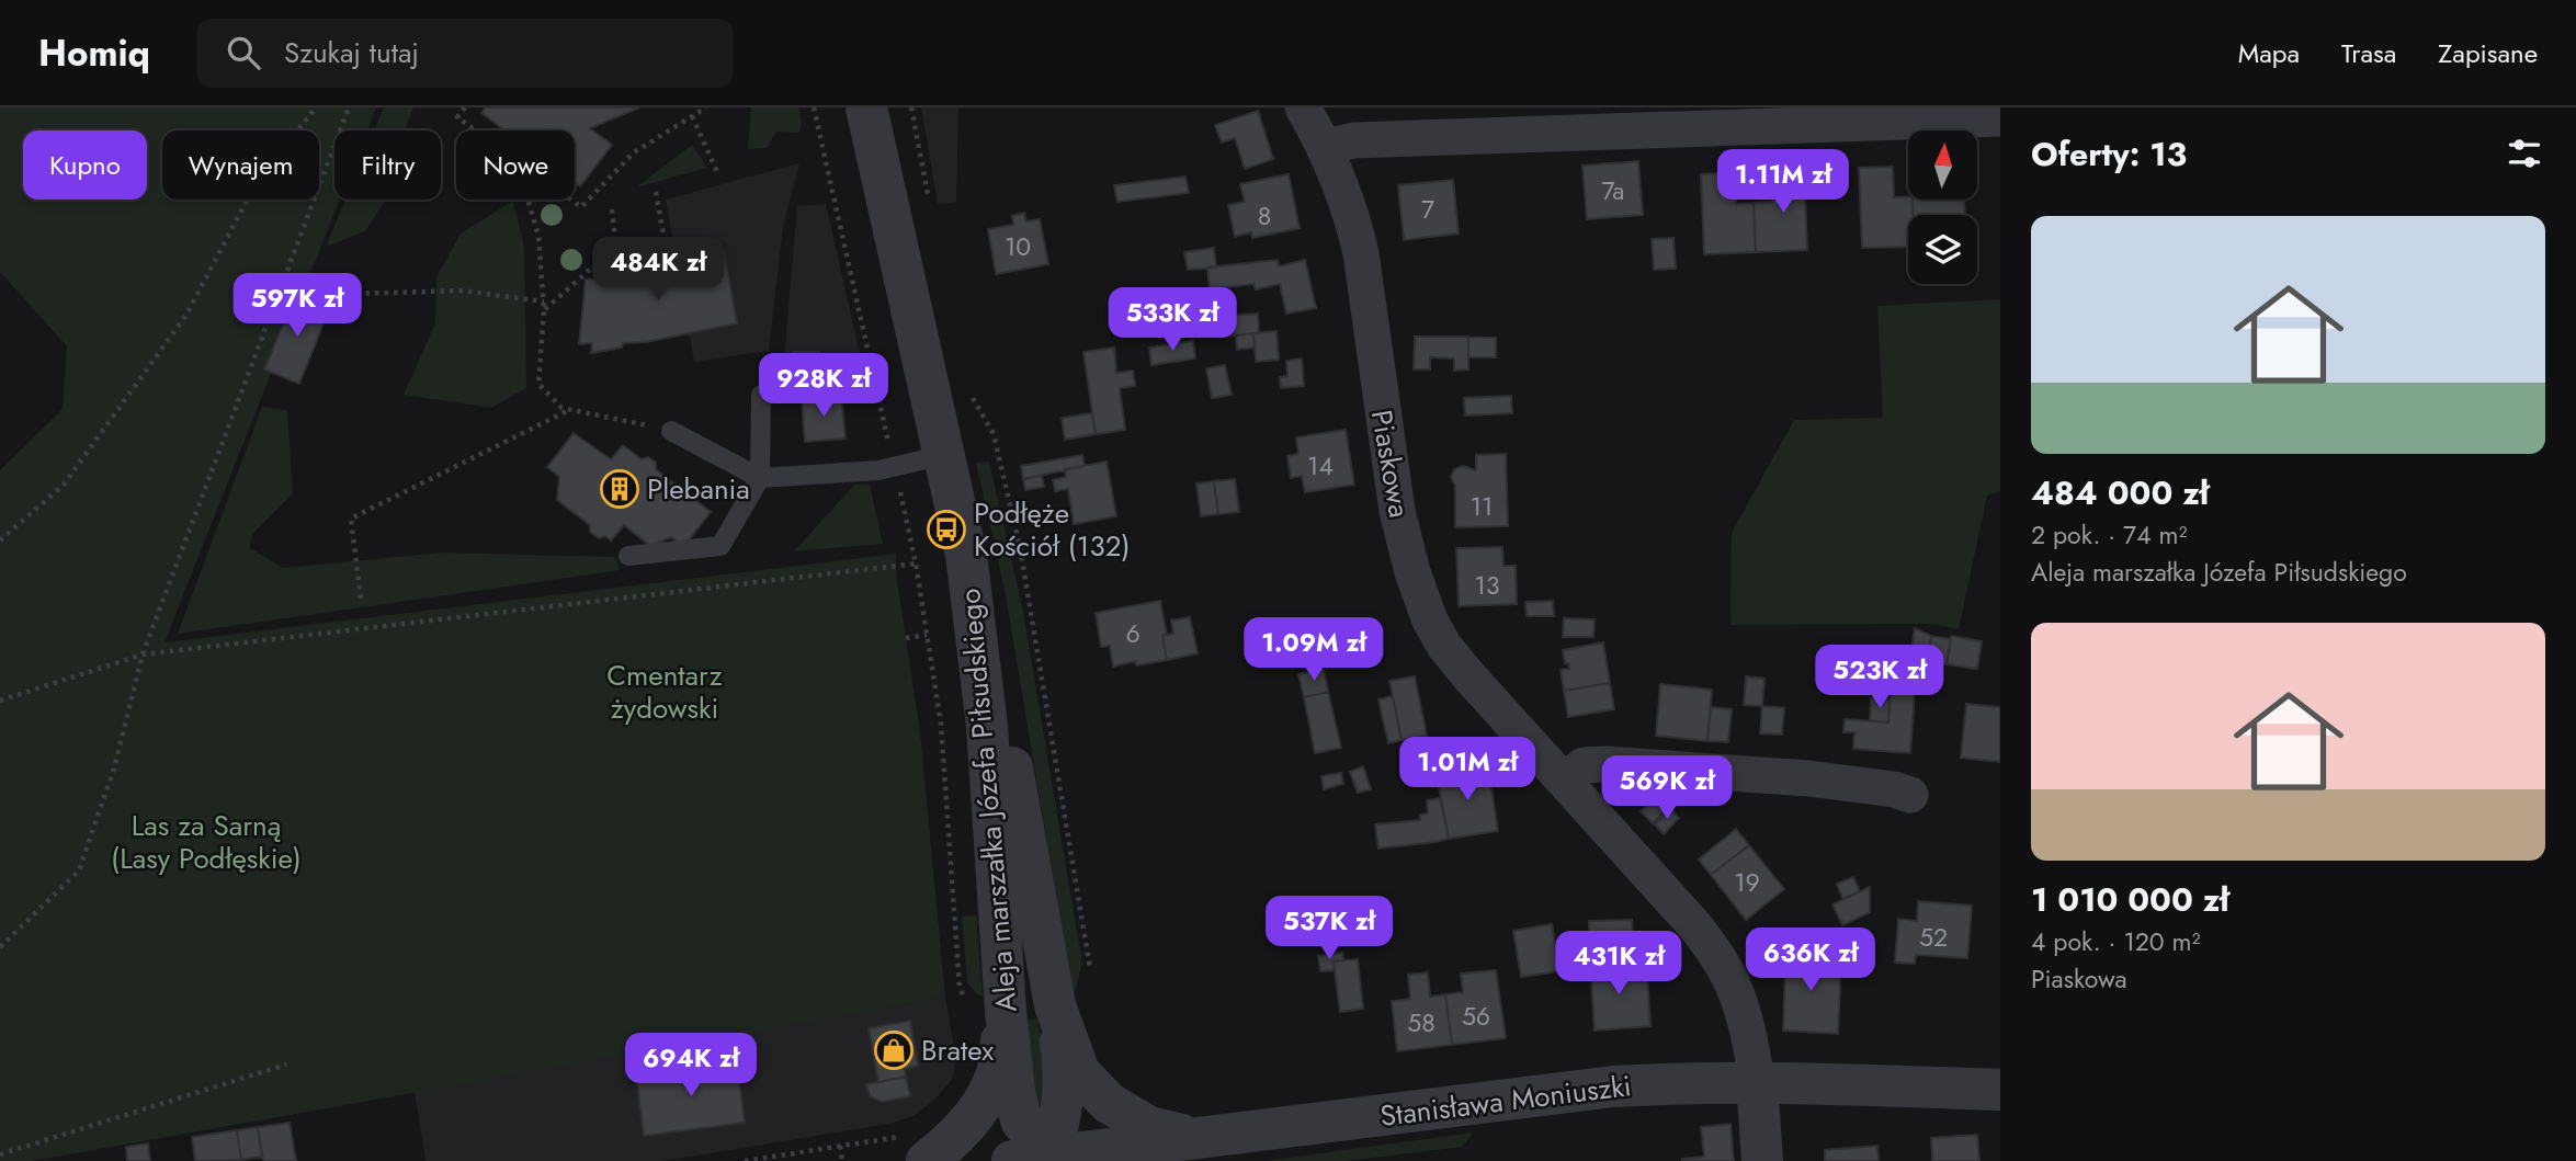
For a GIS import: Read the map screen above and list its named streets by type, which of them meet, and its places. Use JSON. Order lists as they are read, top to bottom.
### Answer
{
  "streets": {
    "street": ["Piaskowa", "Aleja marszałka Józefa Piłsudskiego", "Stanisława Moniuszki"]
  },
  "crossings": [
    ["Piaskowa", "Stanisława Moniuszki"],
    ["Aleja marszałka Józefa Piłsudskiego", "Stanisława Moniuszki"]
  ],
  "parks": ["Cmentarz żydowski", "Las za Sarną (Lasy Podłęskie)"],
  "places": {
    "building": ["Plebania"],
    "bus stop": ["Podłęże Kościół (132)"],
    "shop": ["Bratex"]
  },
  "house_numbers": [
    "7a",
    "7",
    "8",
    "10",
    "14",
    "11",
    "13",
    "6",
    "19",
    "52",
    "56",
    "58"
  ],
  "north": "top",
  "page": {
    "header": "Homiq",
    "search": "Szukaj tutaj",
    "nav": ["Mapa", "Trasa", "Zapisane"],
    "heading": "Oferty: 13",
    "chip": [
      "Kupno",
      "Wynajem",
      "Filtry",
      "Nowe"
    ],
    "price": [
      "1.11M zł",
      "484K zł",
      "597K zł",
      "533K zł",
      "928K zł",
      "1.09M zł",
      "523K zł",
      "1.01M zł",
      "569K zł",
      "537K zł",
      "636K zł",
      "431K zł",
      "694K zł"
    ],
    "list": [
      {
        "name": "484 000 zł",
        "note": "2 pok. · 74 m² · Aleja marszałka Józefa Piłsudskiego"
      },
      {
        "name": "1 010 000 zł",
        "note": "4 pok. · 120 m² · Piaskowa"
      }
    ]
  }
}
